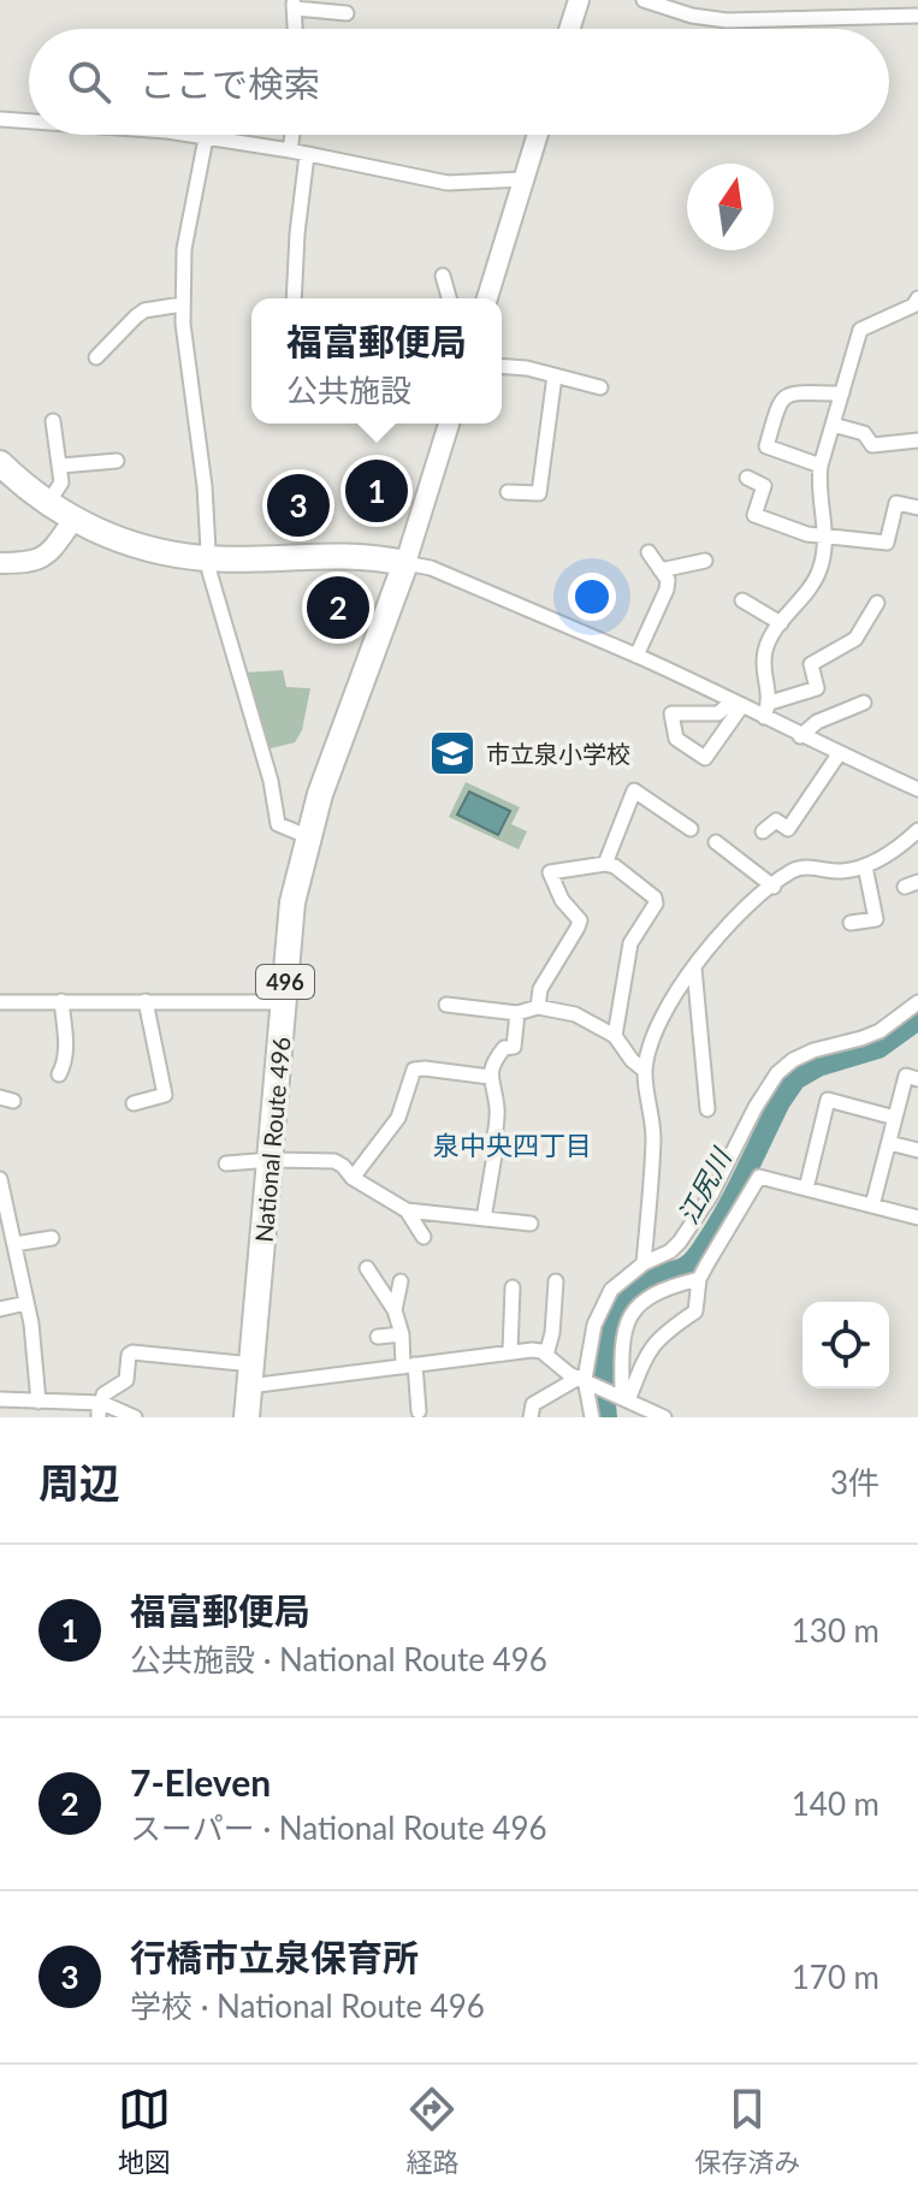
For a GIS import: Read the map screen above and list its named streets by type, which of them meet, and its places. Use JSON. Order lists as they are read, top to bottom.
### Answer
{
  "streets": {
    "highway": ["496", "National Route 496"]
  },
  "districts": ["泉中央四丁目"],
  "water": ["江尻川"],
  "places": {
    "school or university": ["市立泉小学校"]
  },
  "north": "top",
  "page": {
    "search": "ここで検索",
    "popup": ["福富郵便局", "公共施設"],
    "pins": ["1", "3", "2"],
    "heading": ["周辺", "3件"],
    "list": [
      {
        "mark": "1",
        "name": "福富郵便局",
        "note": "公共施設 · National Route 496",
        "value": "130 m"
      },
      {
        "mark": "2",
        "name": "7-Eleven",
        "note": "スーパー · National Route 496",
        "value": "140 m"
      },
      {
        "mark": "3",
        "name": "行橋市立泉保育所",
        "note": "学校 · National Route 496",
        "value": "170 m"
      }
    ],
    "nav": ["地図", "経路", "保存済み"]
  }
}
